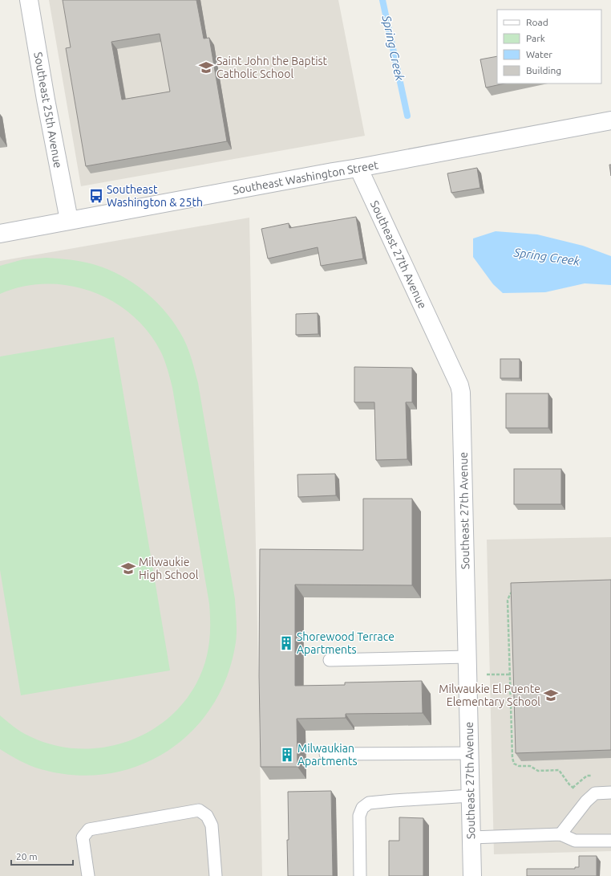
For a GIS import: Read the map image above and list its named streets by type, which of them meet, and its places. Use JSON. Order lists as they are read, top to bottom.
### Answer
{
  "streets": {
    "street": ["Southeast 25th Avenue", "Southeast Washington Street", "Southeast 27th Avenue"]
  },
  "crossings": [
    ["Southeast 25th Avenue", "Southeast Washington Street"],
    ["Southeast Washington Street", "Southeast 27th Avenue"]
  ],
  "water": ["Spring Creek"],
  "places": {
    "school or university": ["Saint John the Baptist Catholic School", "Milwaukie High School", "Milwaukie El Puente Elementary School"],
    "bus stop": ["Southeast Washington & 25th"],
    "building": ["Shorewood Terrace Apartments", "Milwaukian Apartments"]
  },
  "legend": [
    "Road",
    "Park",
    "Water",
    "Building"
  ],
  "scale_bar": "20 m"
}
